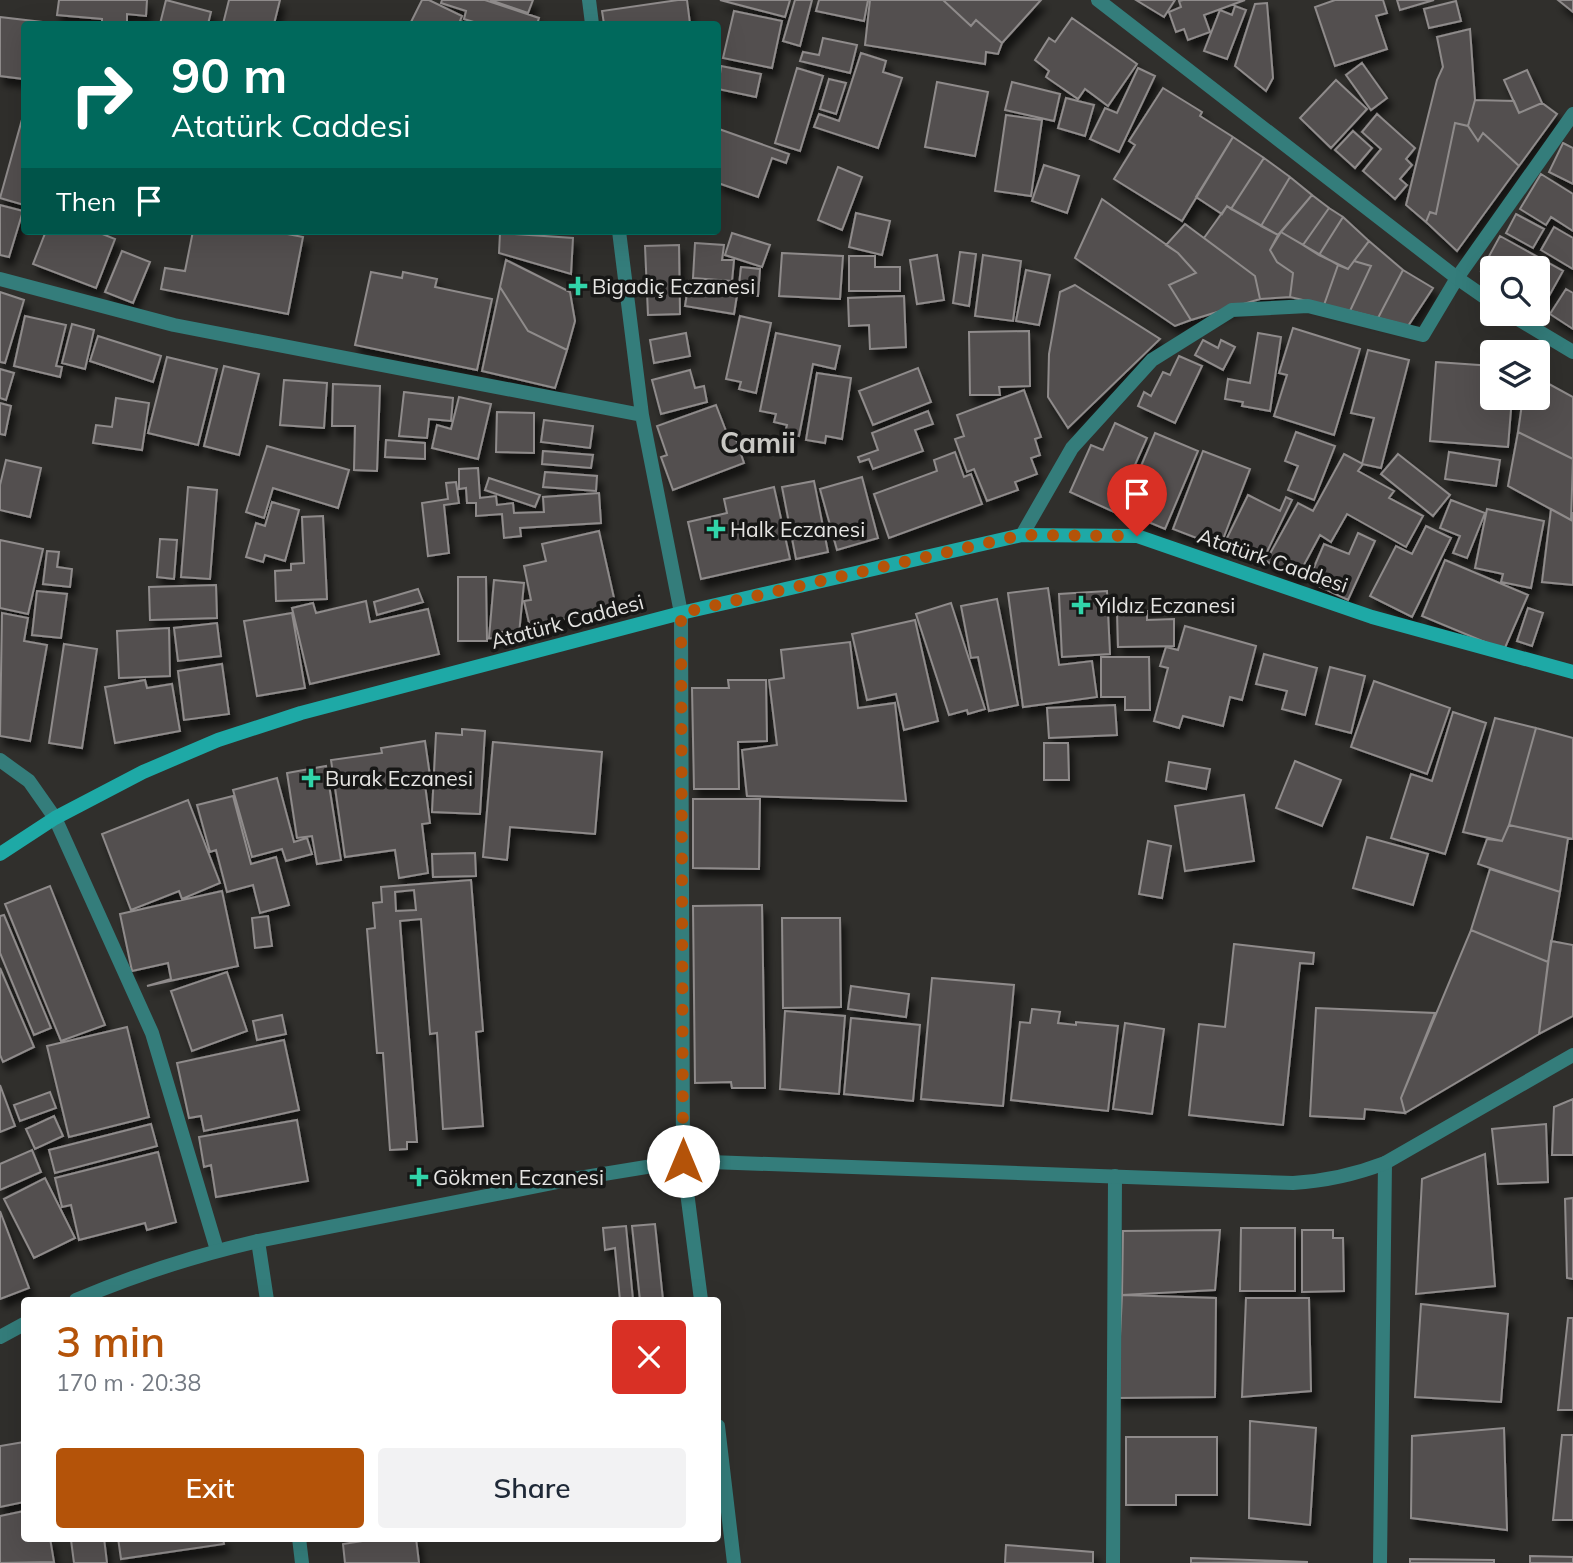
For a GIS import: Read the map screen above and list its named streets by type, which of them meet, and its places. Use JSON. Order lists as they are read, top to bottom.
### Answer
{
  "streets": {
    "main road": ["Atatürk Caddesi"]
  },
  "districts": ["Camii"],
  "places": {
    "health": [
      "Bigadiç Eczanesi",
      "Halk Eczanesi",
      "Yıldız Eczanesi",
      "Burak Eczanesi",
      "Gökmen Eczanesi"
    ]
  },
  "page": {
    "turn": ["90 m", "Atatürk Caddesi"],
    "then": "Then",
    "heading": ["3 min", "170 m · 20:38"],
    "buttons": ["Exit", "Share"]
  }
}
